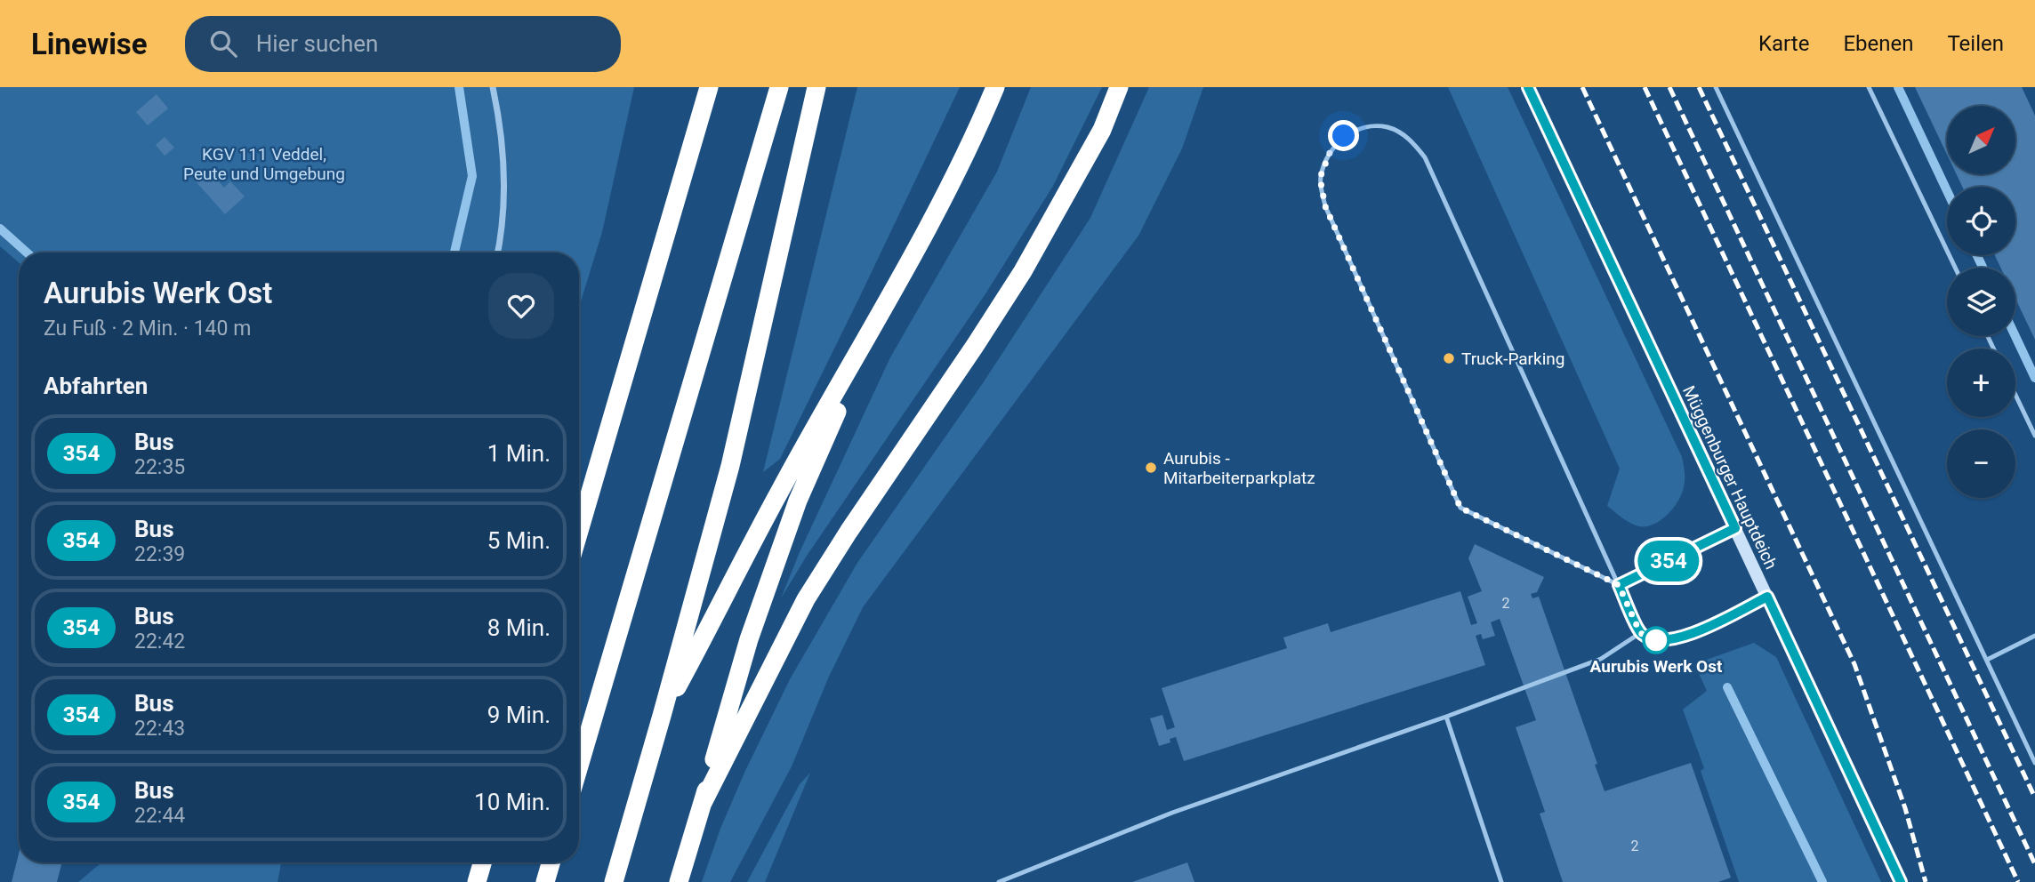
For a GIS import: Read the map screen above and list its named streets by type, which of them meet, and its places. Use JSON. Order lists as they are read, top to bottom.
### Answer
{
  "streets": {
    "street": ["Müggenburger Hauptdeich"]
  },
  "parks": ["KGV 111 Veddel, Peute und Umgebung"],
  "places": ["Truck-Parking", "Aurubis - Mitarbeiterparkplatz", "Aurubis Werk Ost"],
  "lines": ["bus line 354"],
  "house_numbers": ["2", "2"],
  "north": "top right",
  "page": {
    "header": "Linewise",
    "search": "Hier suchen",
    "nav": ["Karte", "Ebenen", "Teilen"],
    "on_map": "354",
    "map_buttons": ["+", "−"],
    "heading": [
      ["Aurubis Werk Ost", "Zu Fuß · 2 Min. · 140 m"],
      "Abfahrten"
    ],
    "list": [
      {
        "mark": "354",
        "name": "Bus",
        "note": "22:35",
        "value": "1 Min."
      },
      {
        "mark": "354",
        "name": "Bus",
        "note": "22:39",
        "value": "5 Min."
      },
      {
        "mark": "354",
        "name": "Bus",
        "note": "22:42",
        "value": "8 Min."
      },
      {
        "mark": "354",
        "name": "Bus",
        "note": "22:43",
        "value": "9 Min."
      },
      {
        "mark": "354",
        "name": "Bus",
        "note": "22:44",
        "value": "10 Min."
      }
    ]
  }
}
